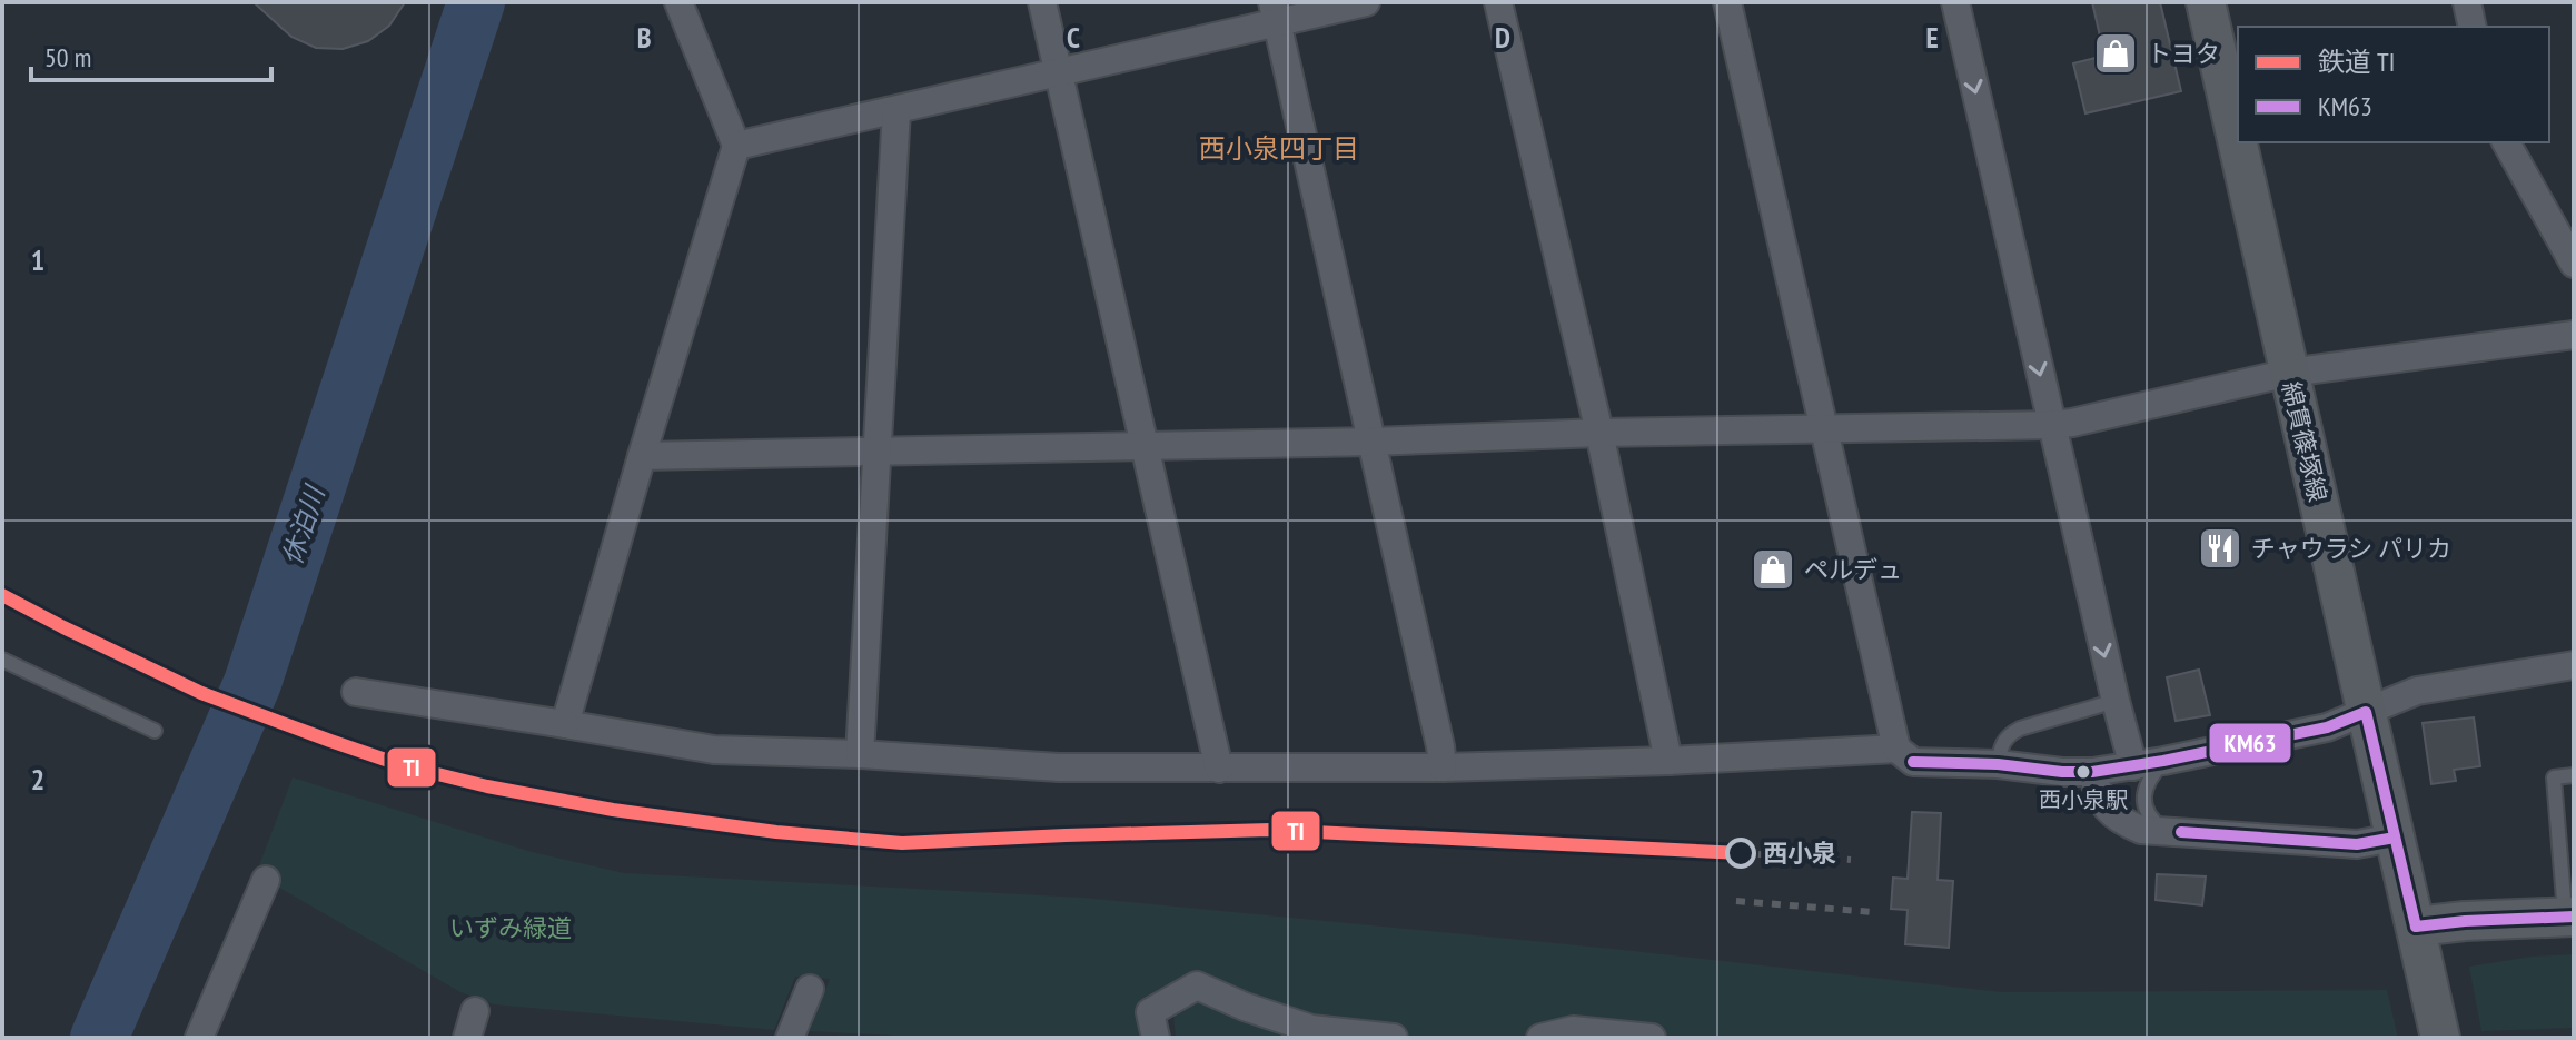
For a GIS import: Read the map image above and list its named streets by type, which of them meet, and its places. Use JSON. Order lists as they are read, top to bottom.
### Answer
{
  "streets": {
    "main road": ["綿貫篠塚線"]
  },
  "districts": ["西小泉四丁目"],
  "water": ["休泊川"],
  "parks": ["いずみ緑道"],
  "places": {
    "shop": ["トヨタ", "ペルデュ"],
    "restaurant": ["チャウラシ パリカ"],
    "other": ["西小泉駅", "西小泉"]
  },
  "lines": ["rail line TI", "transit line KM63"],
  "legend": ["鉄道 TI", "KM63"],
  "scale_bar": "50 m",
  "grid": {
    "columns": [
      "B",
      "C",
      "D",
      "E"
    ],
    "rows": ["1", "2"]
  }
}
